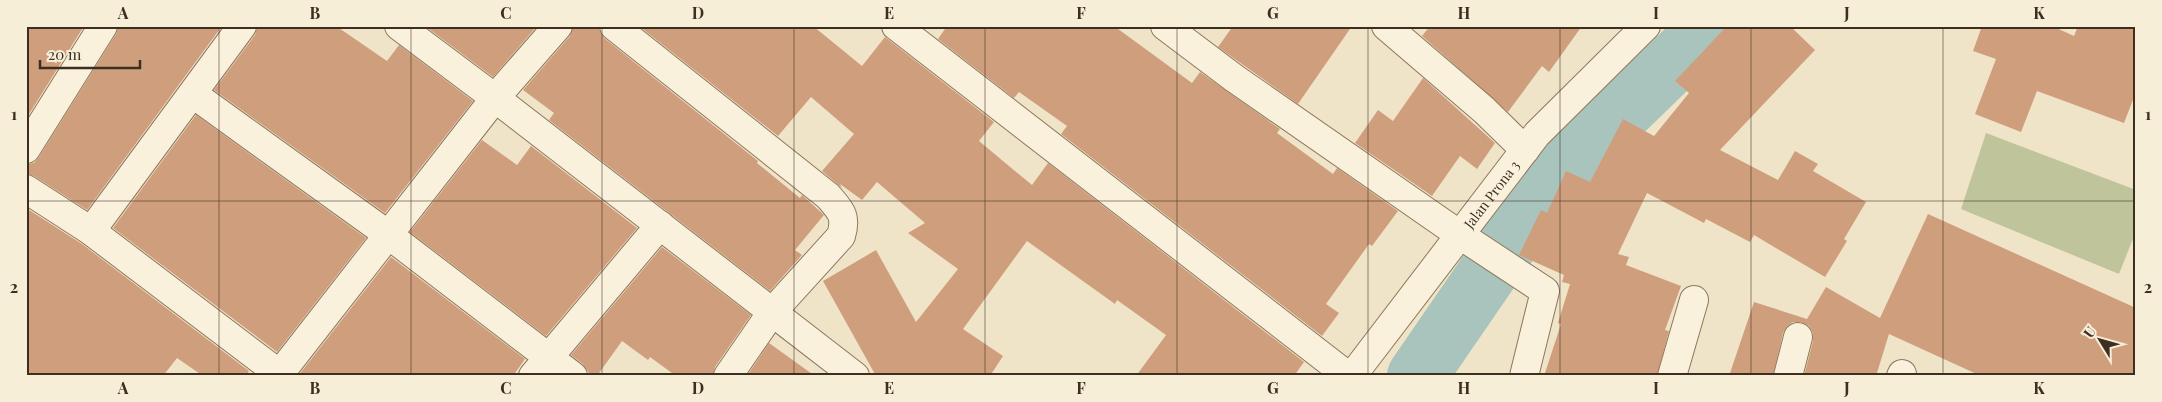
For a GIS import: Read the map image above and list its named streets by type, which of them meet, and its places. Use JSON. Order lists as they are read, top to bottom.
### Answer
{
  "streets": {
    "street": ["Jalan Prona 3"]
  },
  "scale_bar": "20 m",
  "north": "top left",
  "grid": {
    "columns": [
      "A",
      "B",
      "C",
      "D",
      "E",
      "F",
      "G",
      "H",
      "I",
      "J",
      "K"
    ],
    "rows": ["1", "2"]
  }
}
